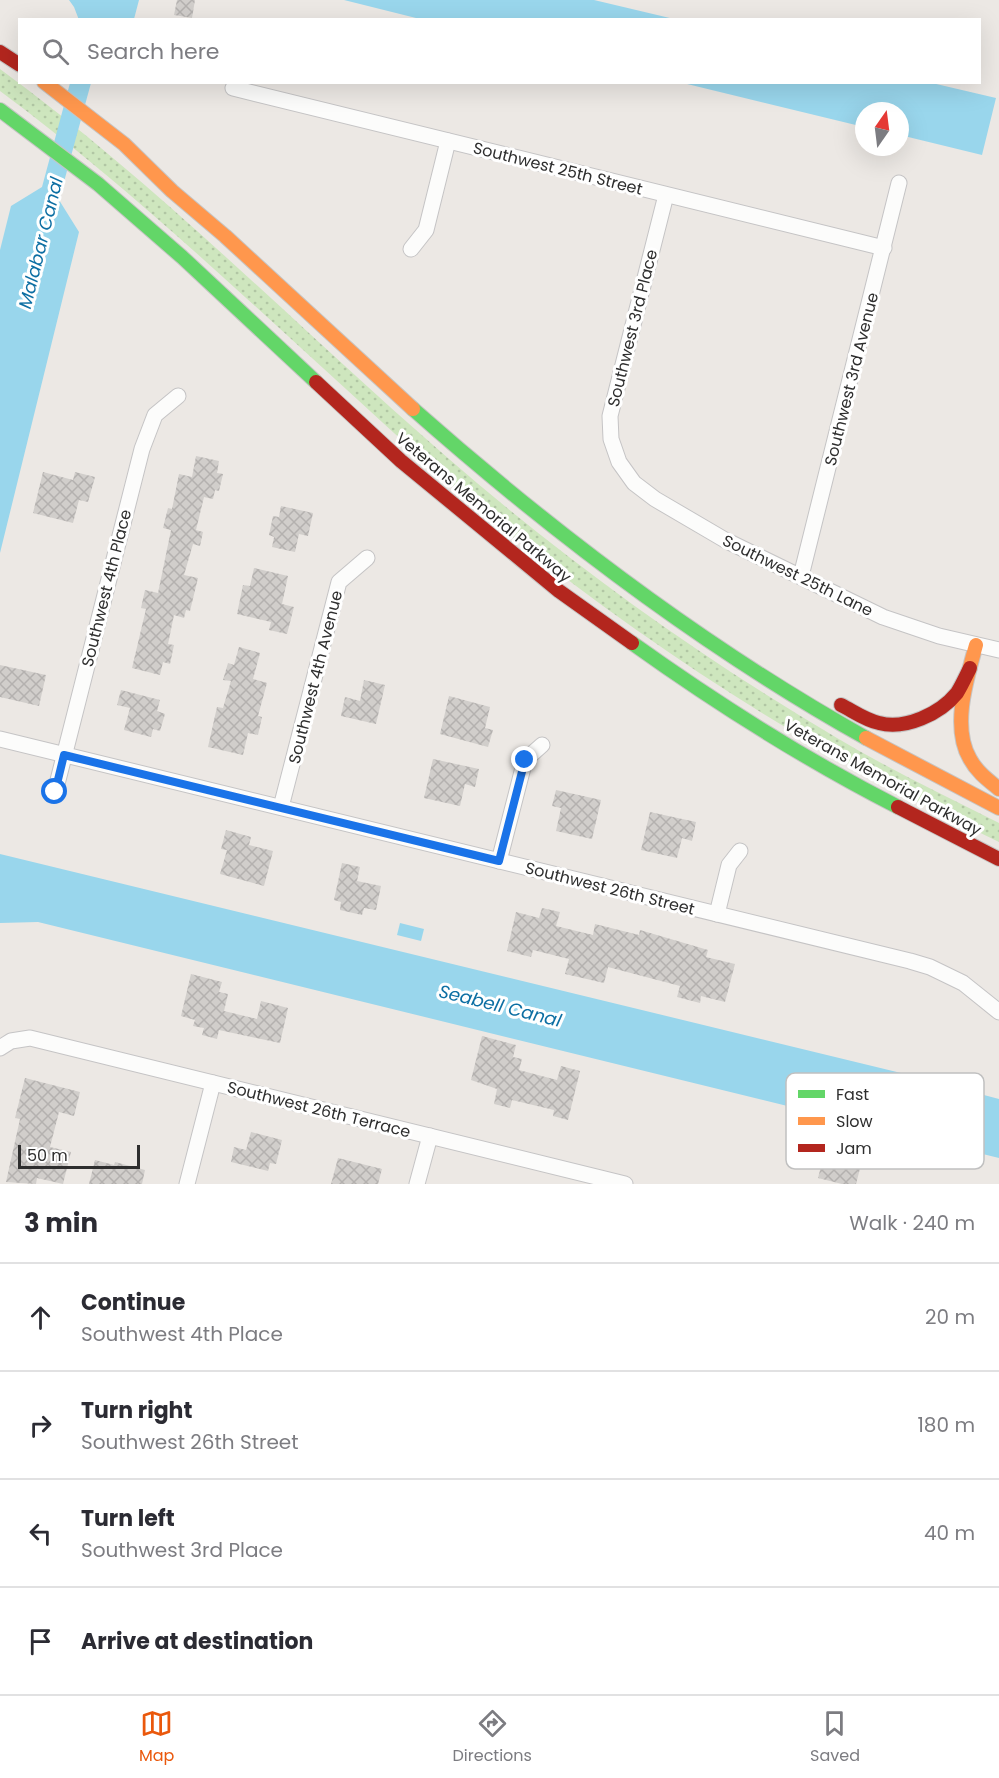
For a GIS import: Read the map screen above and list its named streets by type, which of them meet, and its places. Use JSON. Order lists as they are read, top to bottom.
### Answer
{
  "streets": {
    "highway": ["Veterans Memorial Parkway"],
    "street": [
      "Southwest 25th Street",
      "Southwest 3rd Place",
      "Southwest 3rd Avenue",
      "Southwest 25th Lane",
      "Southwest 4th Place",
      "Southwest 4th Avenue",
      "Southwest 26th Street",
      "Southwest 26th Terrace"
    ]
  },
  "crossings": [
    ["Southwest 25th Street", "Southwest 3rd Place"],
    ["Southwest 25th Street", "Southwest 3rd Avenue"],
    ["Southwest 3rd Place", "Southwest 25th Lane"],
    ["Southwest 3rd Avenue", "Southwest 25th Lane"],
    ["Southwest 4th Place", "Southwest 26th Street"],
    ["Southwest 4th Avenue", "Southwest 26th Street"]
  ],
  "water": ["Malabar Canal", "Seabell Canal"],
  "legend": ["Fast", "Slow", "Jam"],
  "scale_bar": "50 m",
  "north": "top",
  "page": {
    "search": "Search here",
    "scale": "50 m",
    "heading": ["3 min", "Walk · 240 m"],
    "list": [
      ["Continue", "Southwest 4th Place", "20 m"],
      ["Turn right", "Southwest 26th Street", "180 m"],
      ["Turn left", "Southwest 3rd Place", "40 m"],
      "Arrive at destination"
    ],
    "nav": ["Map", "Directions", "Saved"]
  }
}
